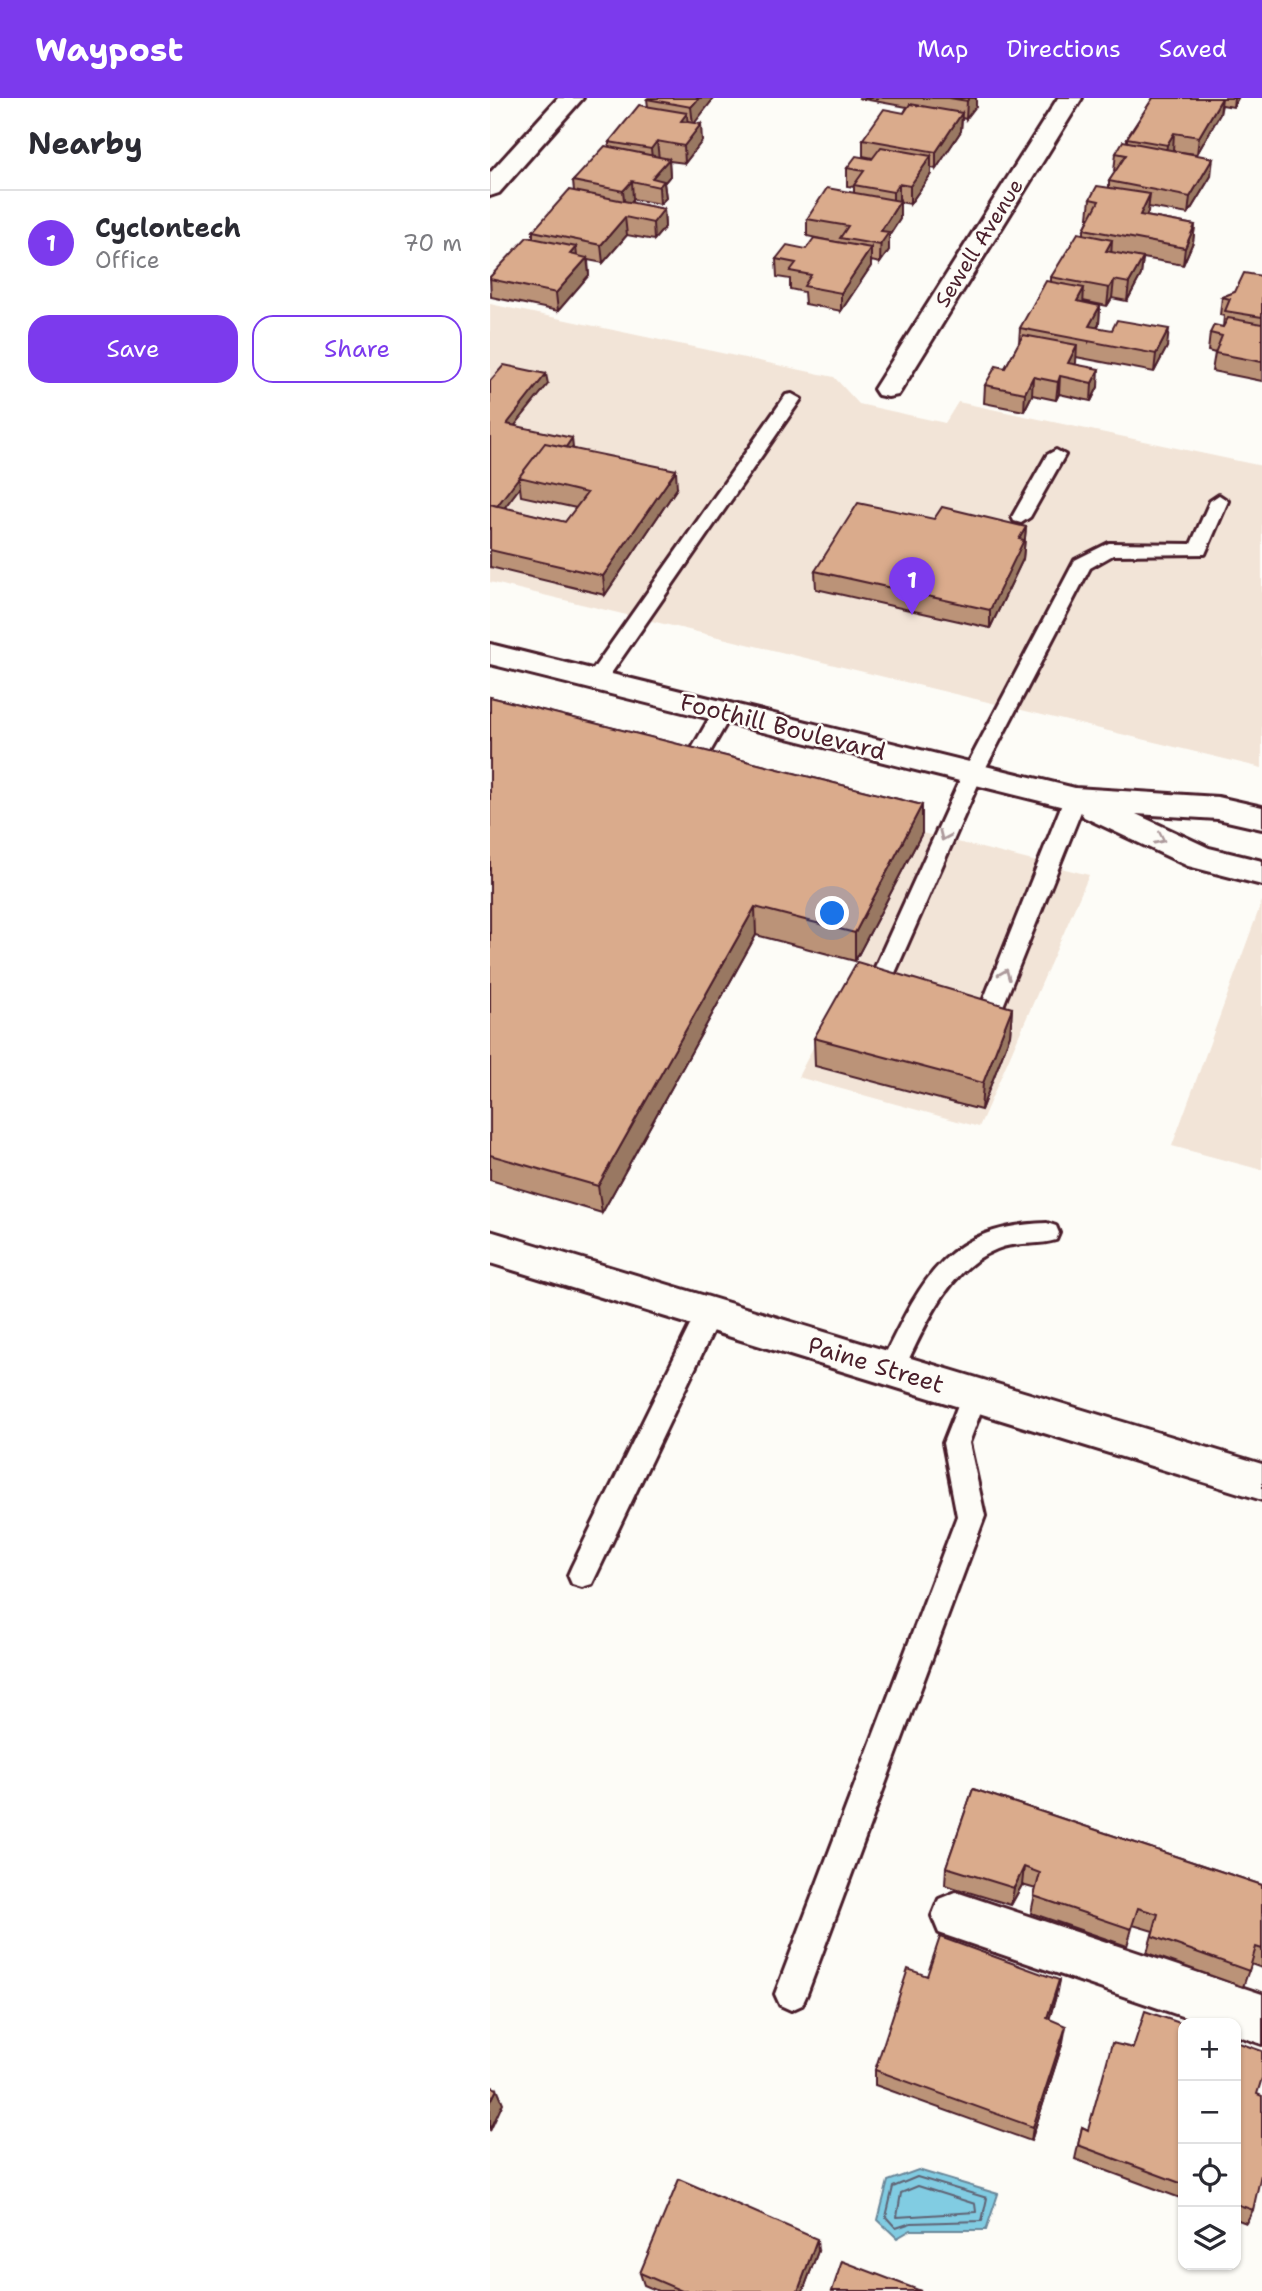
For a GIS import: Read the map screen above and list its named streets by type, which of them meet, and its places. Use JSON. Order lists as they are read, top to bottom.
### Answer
{
  "streets": {
    "street": ["Sewell Avenue", "Foothill Boulevard", "Paine Street"]
  },
  "page": {
    "header": "Waypost",
    "nav": ["Map", "Directions", "Saved"],
    "heading": "Nearby",
    "list": [
      {
        "mark": "1",
        "name": "Cyclontech",
        "note": "Office",
        "value": "70 m"
      }
    ],
    "buttons": ["Save", "Share"],
    "pins": "1",
    "map_buttons": ["+", "−"]
  }
}
